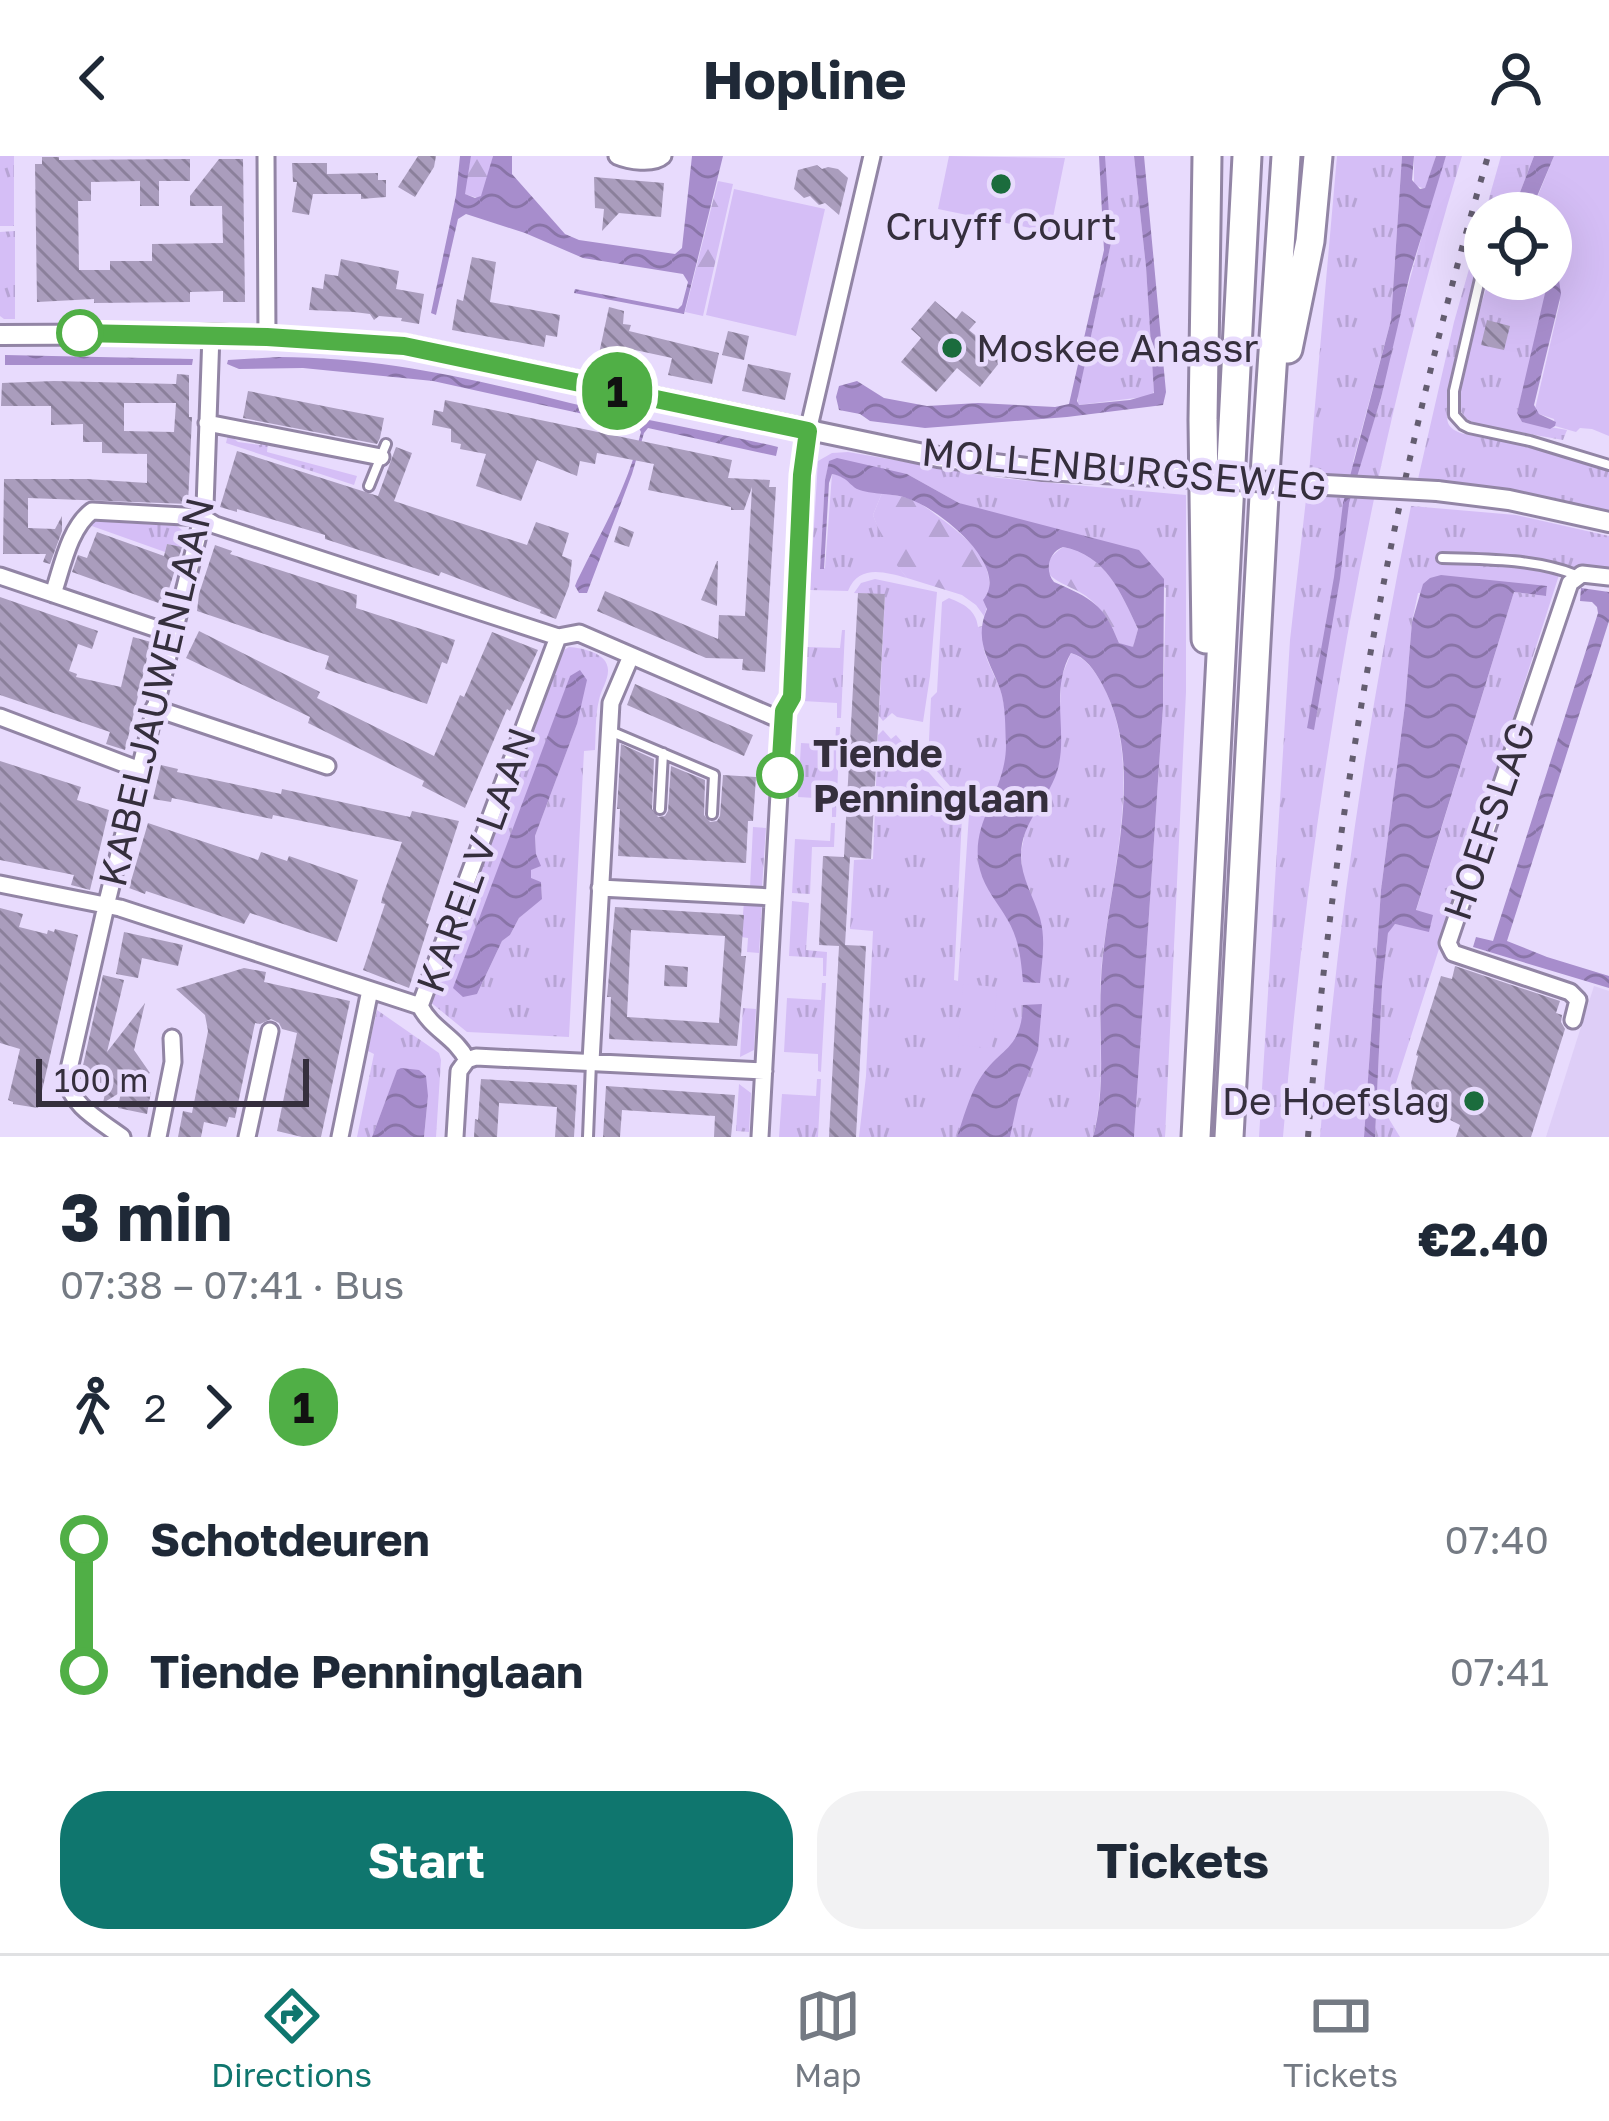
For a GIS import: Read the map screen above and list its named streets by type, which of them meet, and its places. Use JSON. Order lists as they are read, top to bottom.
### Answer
{
  "streets": {
    "street": [
      "MOLLENBURGSEWEG",
      "KABELJAUWENLAAN",
      "HOEFSLAG",
      "KAREL V LAAN"
    ]
  },
  "crossings": [
    ["MOLLENBURGSEWEG", "KABELJAUWENLAAN"]
  ],
  "places": [
    "Cruyff Court",
    "Moskee Anassr",
    "Tiende Penninglaan",
    "De Hoefslag"
  ],
  "lines": ["bus line 1"],
  "scale_bar": "100 m",
  "page": {
    "header": "Hopline",
    "on_map": "1",
    "scale": "100 m",
    "heading": ["3 min", "07:38 – 07:41 · Bus", "€2.40"],
    "legs": ["2", "1"],
    "list": [
      {
        "name": "Schotdeuren",
        "value": "07:40"
      },
      {
        "name": "Tiende Penninglaan",
        "value": "07:41"
      }
    ],
    "buttons": ["Start", "Tickets"],
    "tabs": ["Directions", "Map", "Tickets"]
  }
}
